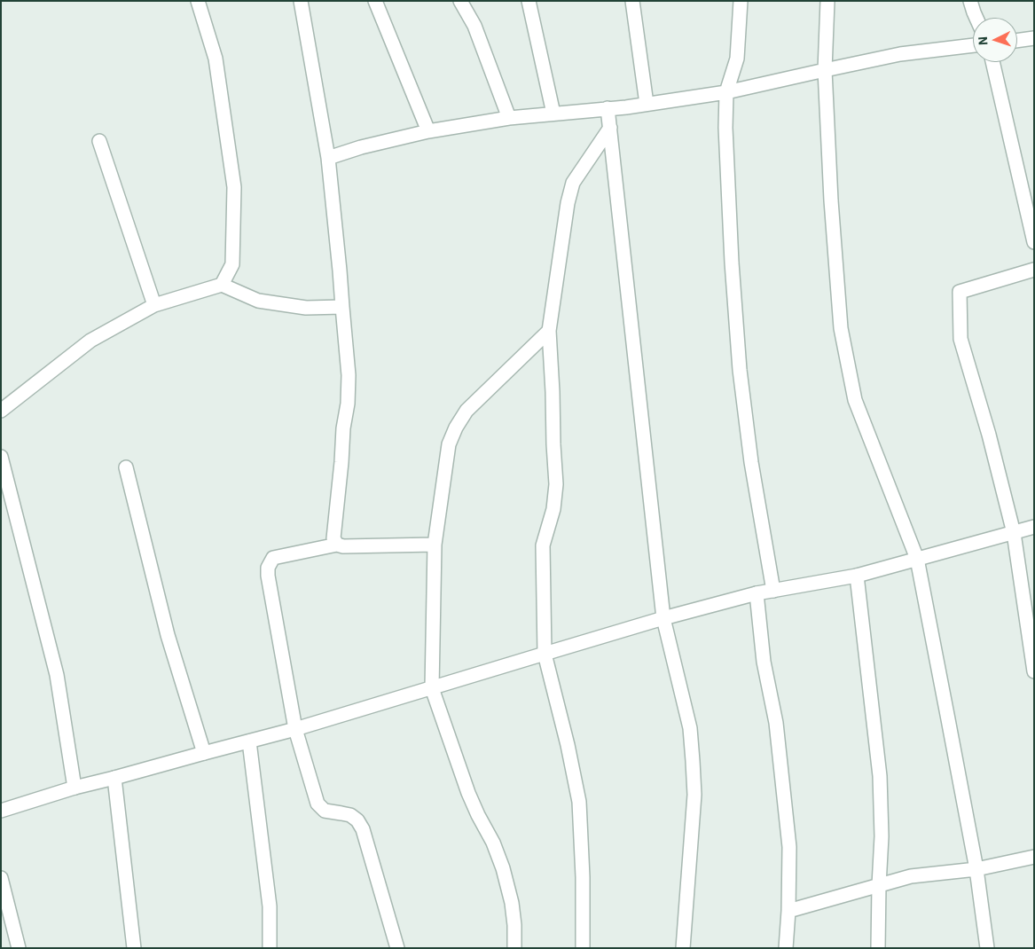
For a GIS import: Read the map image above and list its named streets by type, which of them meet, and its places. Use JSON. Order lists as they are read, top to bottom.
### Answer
{
  "north": "left"
}
